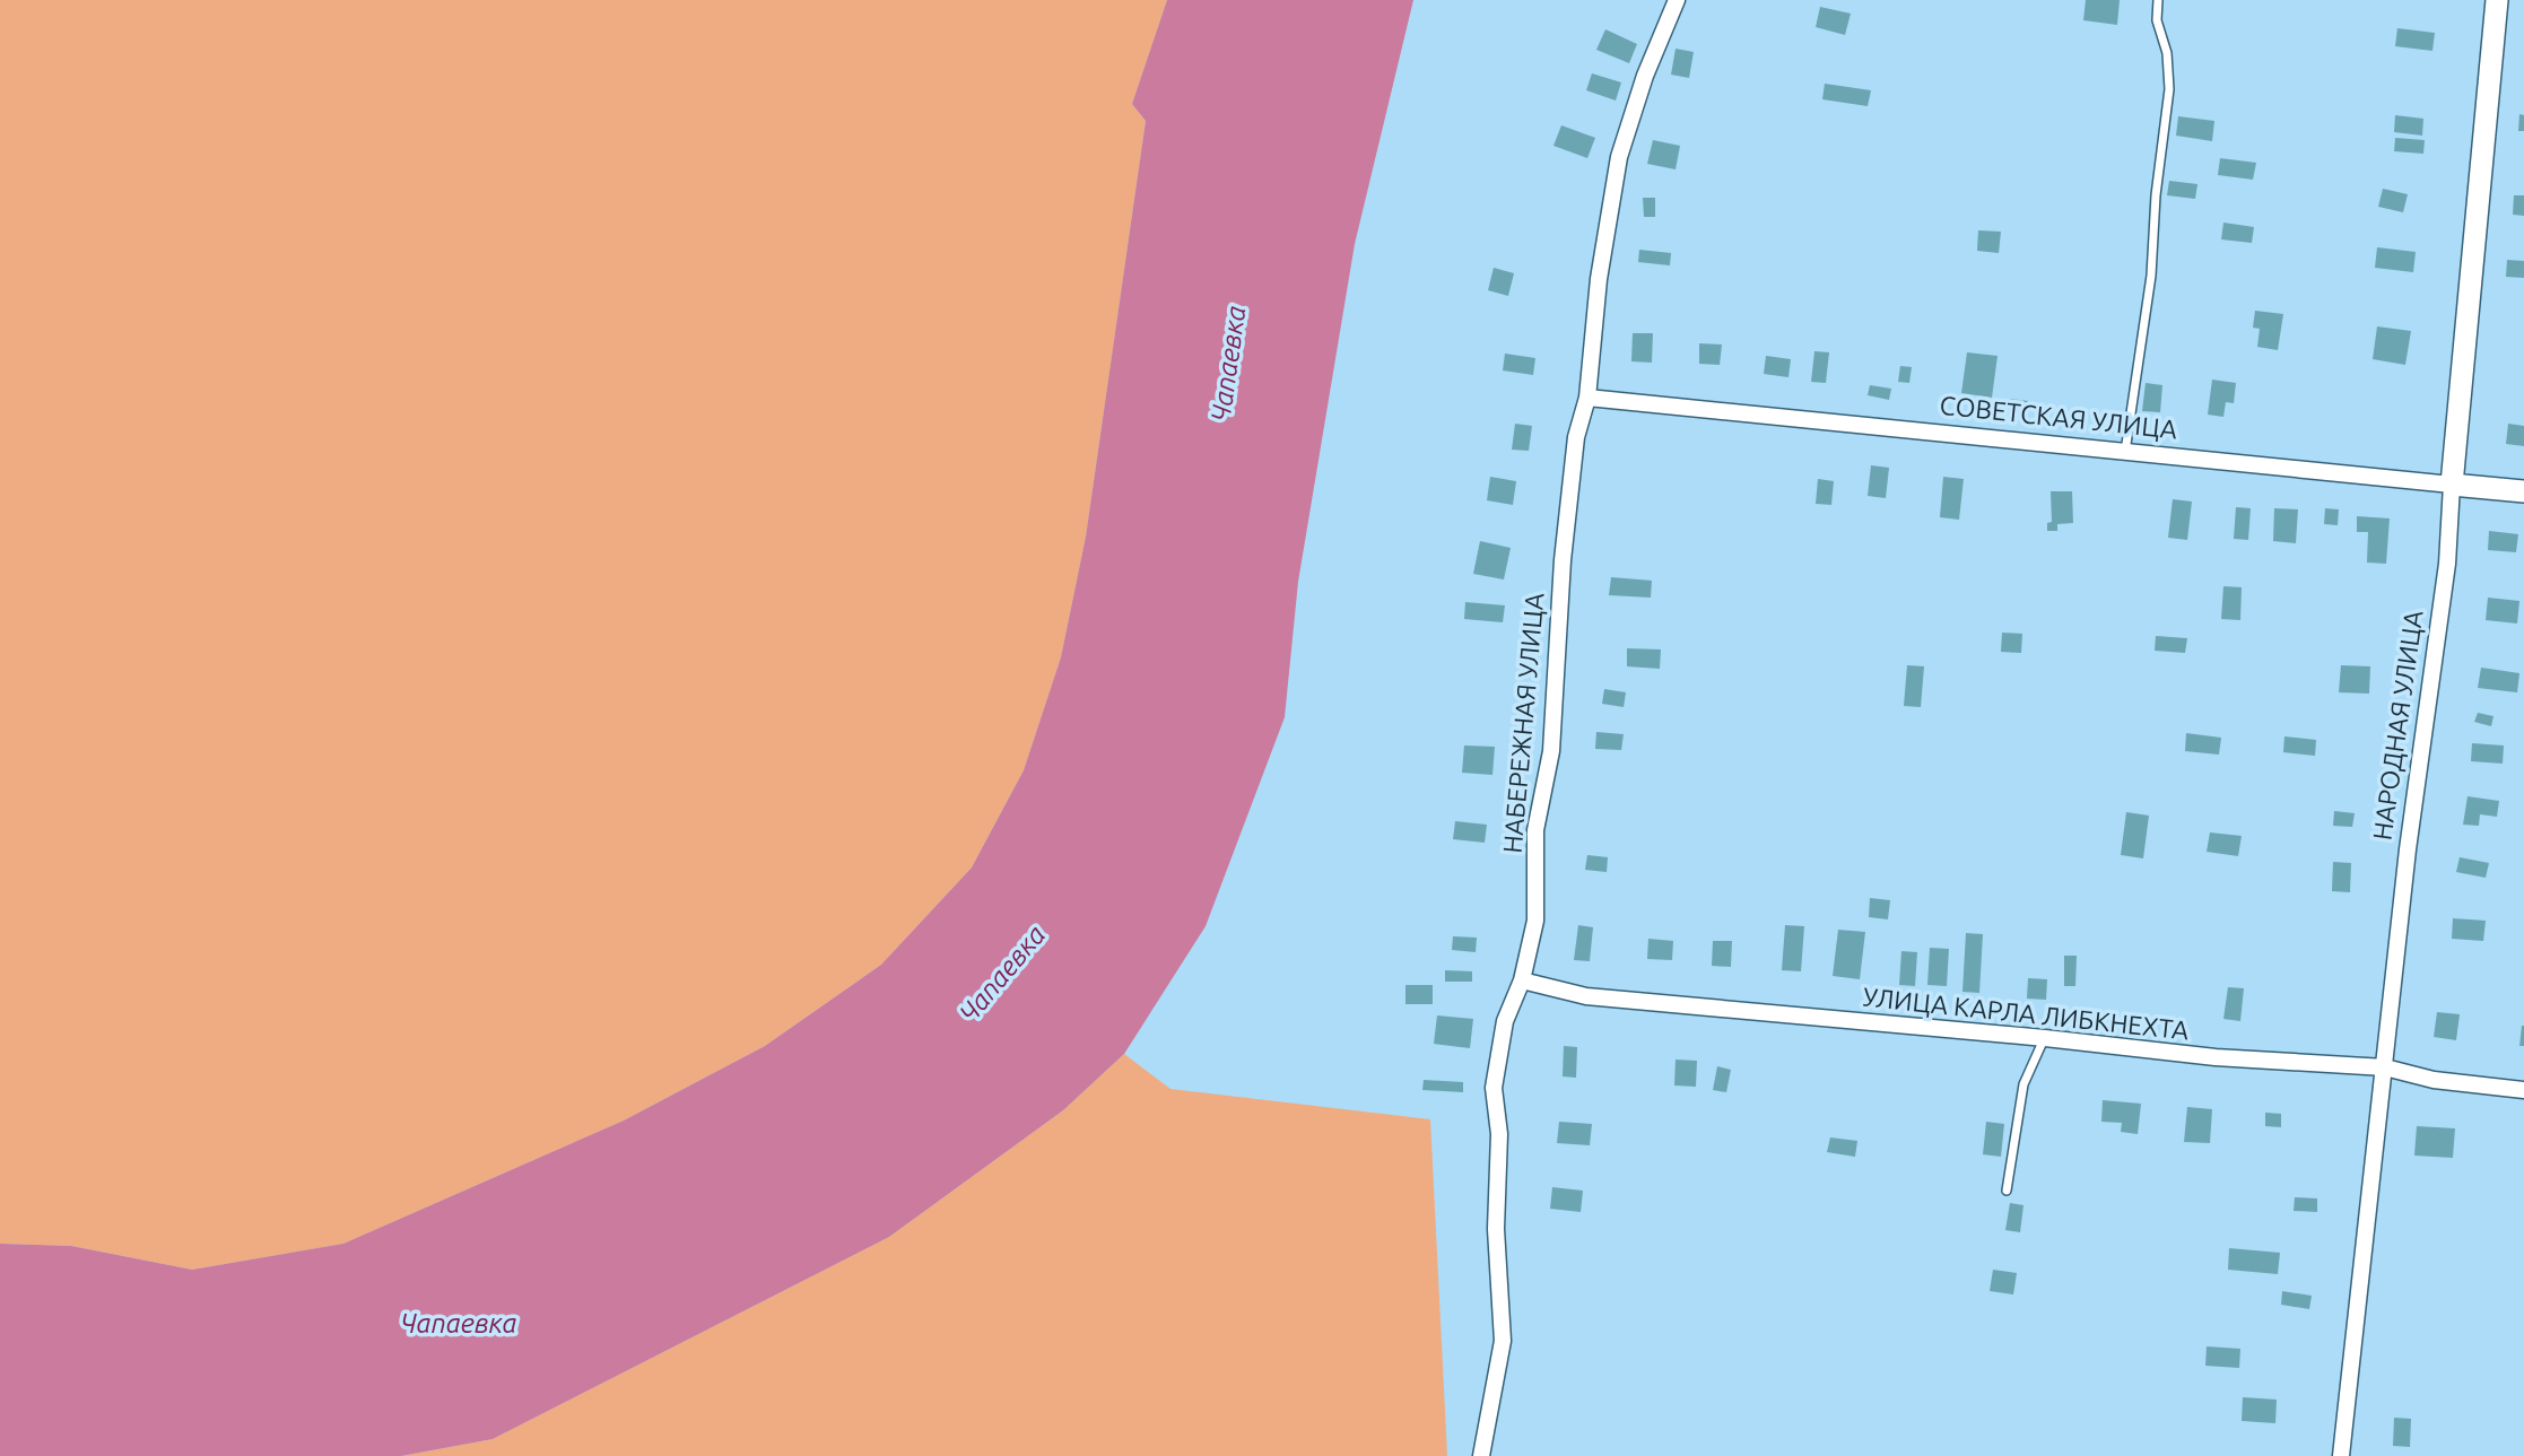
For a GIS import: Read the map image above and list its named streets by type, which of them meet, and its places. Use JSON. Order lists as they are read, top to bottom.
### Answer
{
  "streets": {
    "street": [
      "СОВЕТСКАЯ УЛИЦА",
      "НАБЕРЕЖНАЯ УЛИЦА",
      "НАРОДНАЯ УЛИЦА",
      "УЛИЦА КАРЛА ЛИБКНЕХТА"
    ]
  },
  "crossings": [
    ["СОВЕТСКАЯ УЛИЦА", "НАБЕРЕЖНАЯ УЛИЦА"],
    ["СОВЕТСКАЯ УЛИЦА", "НАРОДНАЯ УЛИЦА"],
    ["НАБЕРЕЖНАЯ УЛИЦА", "УЛИЦА КАРЛА ЛИБКНЕХТА"],
    ["НАРОДНАЯ УЛИЦА", "УЛИЦА КАРЛА ЛИБКНЕХТА"]
  ],
  "water": ["Чапаевка"]
}
